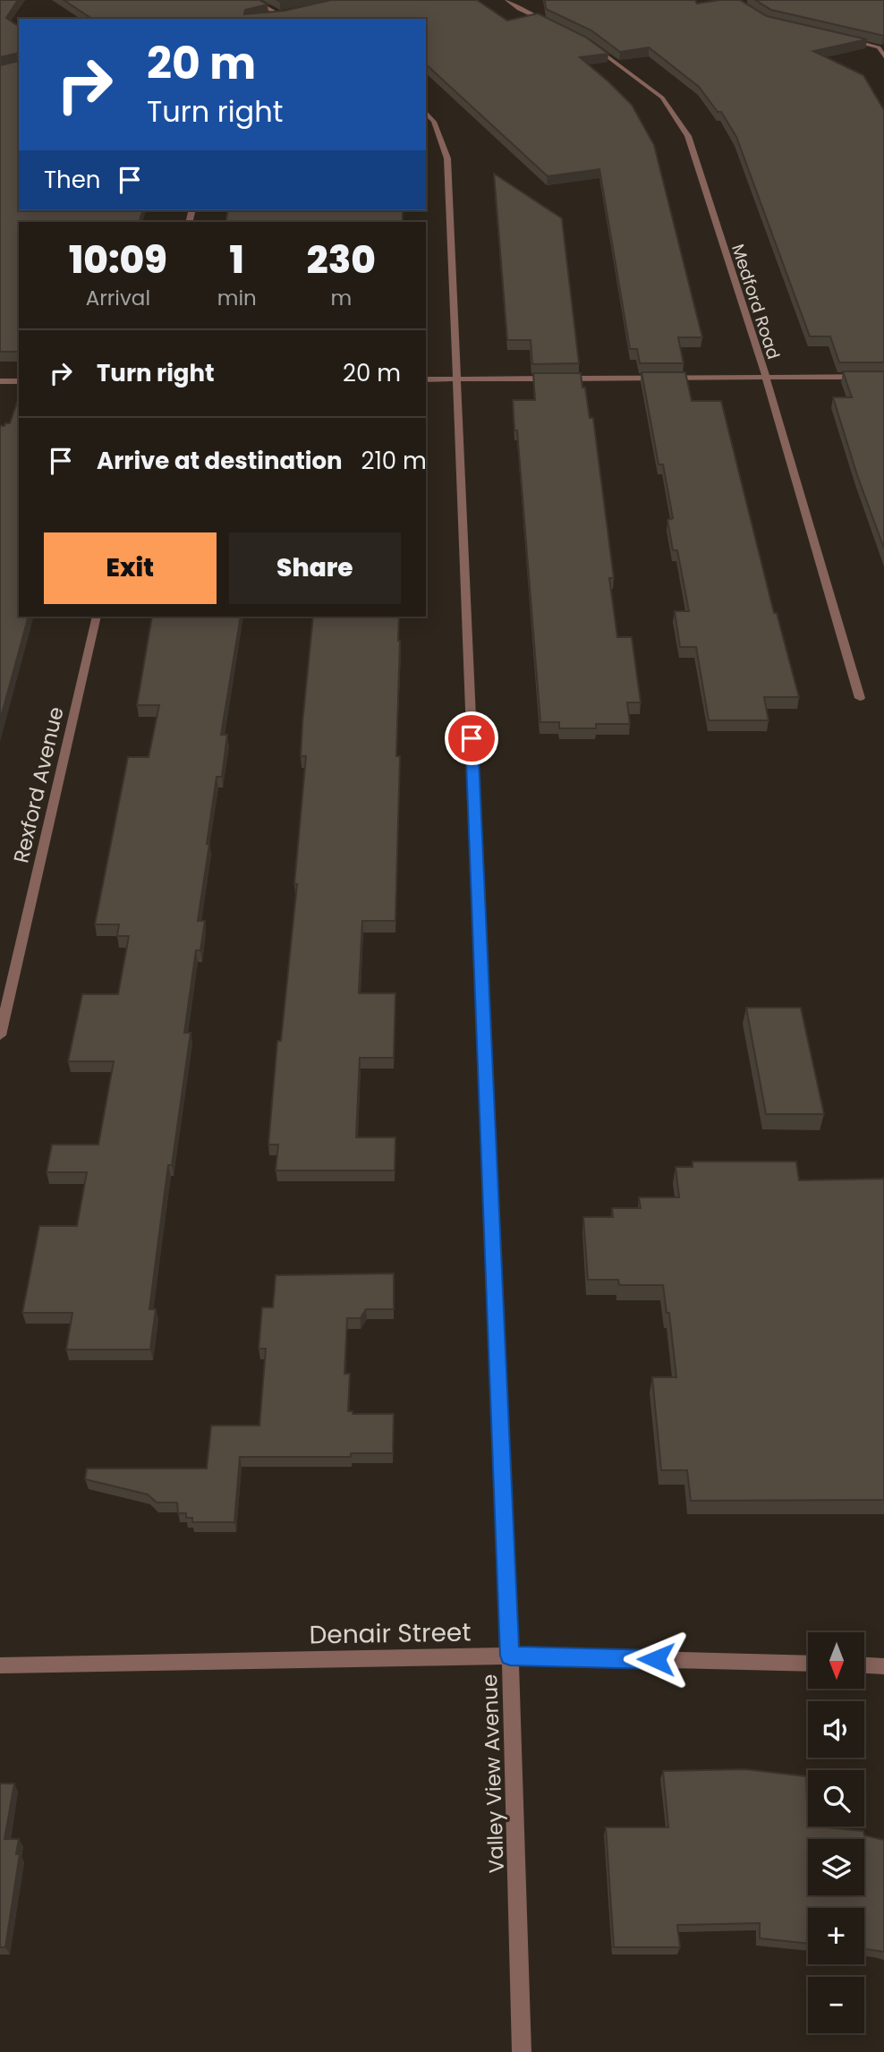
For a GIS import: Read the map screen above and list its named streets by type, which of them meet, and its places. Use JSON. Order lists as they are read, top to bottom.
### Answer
{
  "streets": {
    "street": [
      "Medford Road",
      "Rexford Avenue",
      "Denair Street",
      "Valley View Avenue"
    ]
  },
  "crossings": [
    ["Denair Street", "Valley View Avenue"]
  ],
  "north": "bottom",
  "page": {
    "turn": ["20 m", "Turn right"],
    "then": "Then",
    "eta": [
      "10:09",
      "Arrival",
      "1",
      "min",
      "230",
      "m"
    ],
    "list": [
      {
        "name": "Turn right",
        "value": "20 m"
      },
      {
        "name": "Arrive at destination",
        "value": "210 m"
      }
    ],
    "buttons": ["Exit", "Share"],
    "map_buttons": ["+", "−"]
  }
}
